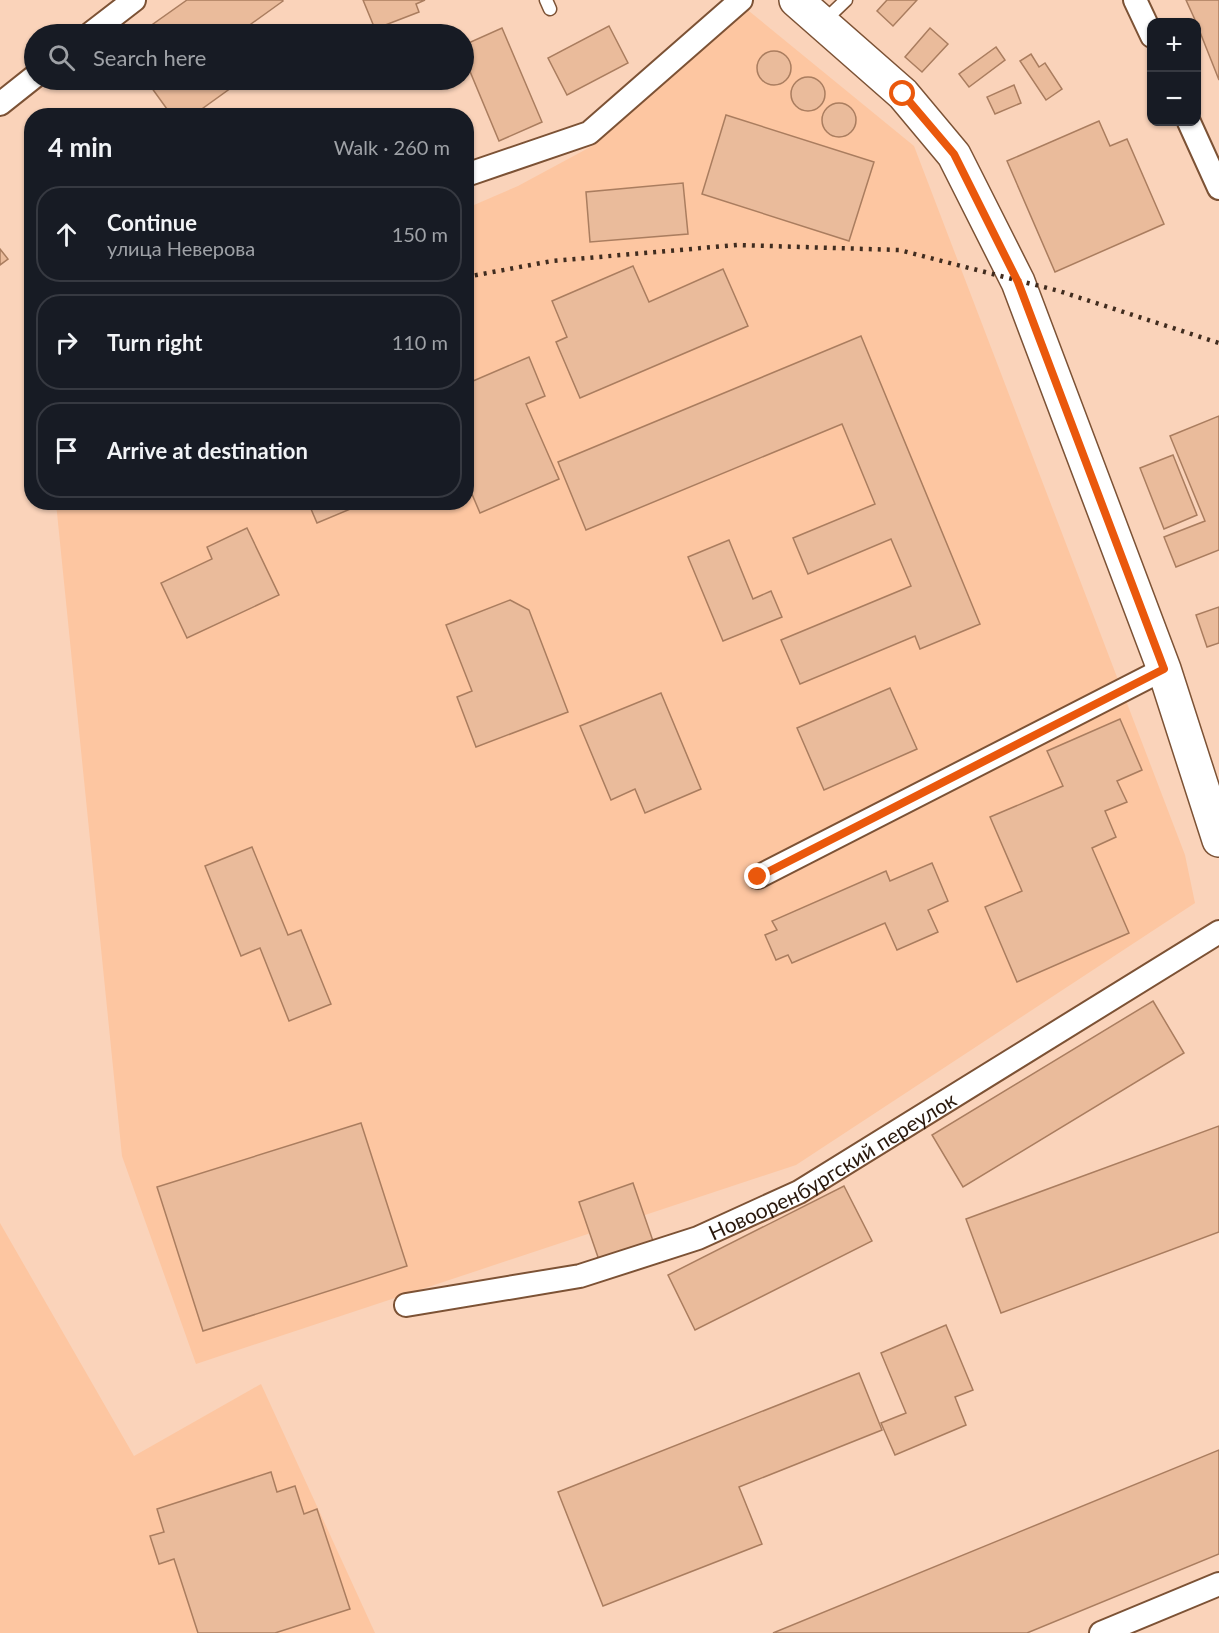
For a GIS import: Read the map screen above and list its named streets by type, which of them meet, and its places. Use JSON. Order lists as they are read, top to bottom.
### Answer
{
  "streets": {
    "street": ["Новооренбургский переулок"]
  },
  "page": {
    "map_buttons": ["+", "−"],
    "search": "Search here",
    "heading": ["4 min", "Walk · 260 m"],
    "list": [
      ["Continue", "улица Неверова", "150 m"],
      ["Turn right", "110 m"],
      "Arrive at destination"
    ]
  }
}
